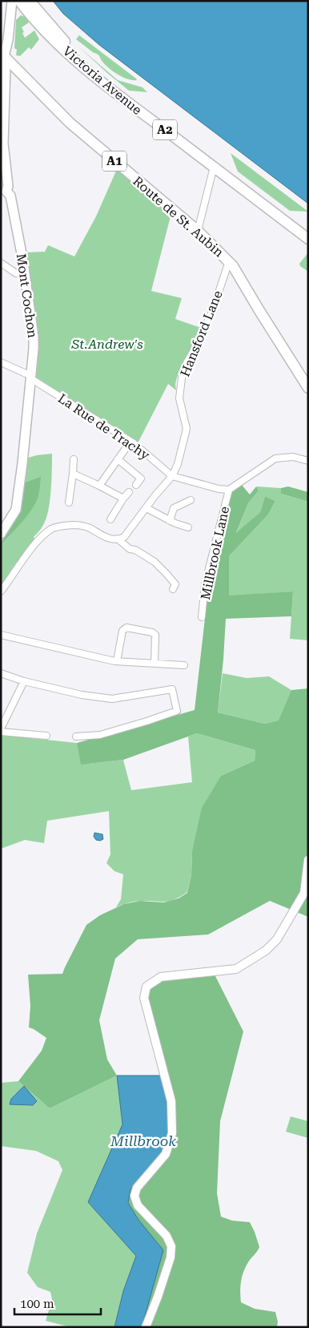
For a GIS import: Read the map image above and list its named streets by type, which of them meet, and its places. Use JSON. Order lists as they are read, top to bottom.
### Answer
{
  "streets": {
    "main road": [
      "Victoria Avenue",
      "A2",
      "A1",
      "Route de St. Aubin",
      "Mont Cochon"
    ],
    "street": ["Hansford Lane", "La Rue de Trachy", "Millbrook Lane"]
  },
  "crossings": [
    ["Route de St. Aubin", "Mont Cochon"],
    ["Route de St. Aubin", "Hansford Lane"],
    ["Mont Cochon", "La Rue de Trachy"],
    ["Hansford Lane", "La Rue de Trachy"],
    ["La Rue de Trachy", "Millbrook Lane"]
  ],
  "water": ["Millbrook"],
  "parks": ["St.Andrew's"],
  "scale_bar": "100 m"
}
